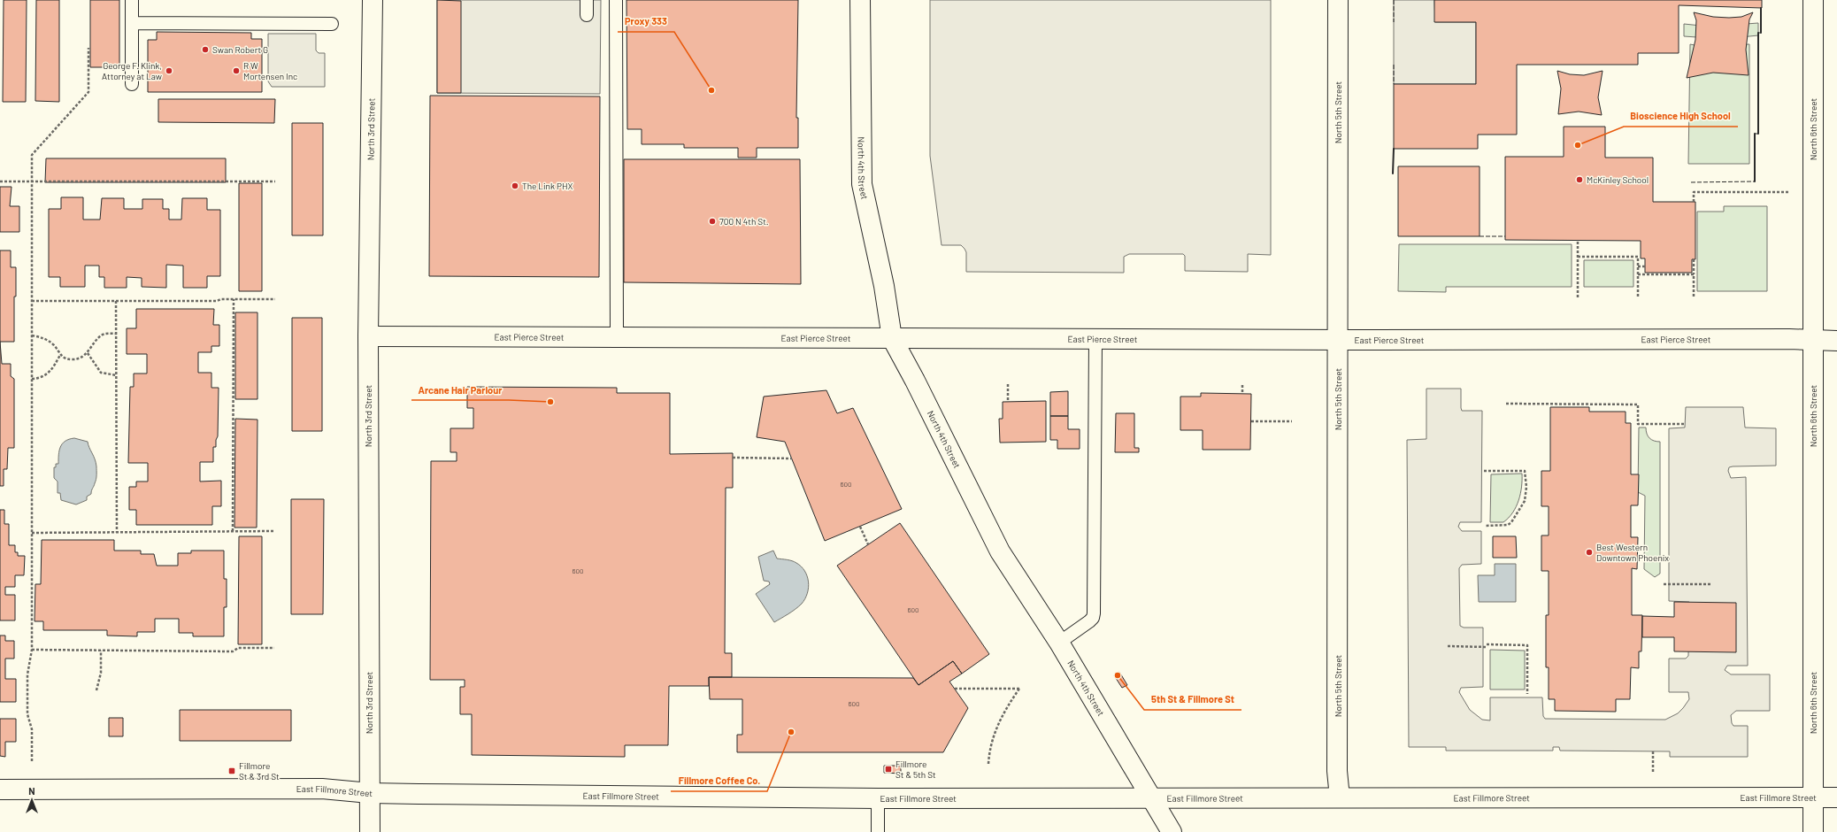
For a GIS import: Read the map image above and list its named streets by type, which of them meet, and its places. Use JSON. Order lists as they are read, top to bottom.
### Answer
{
  "streets": {
    "street": [
      "North 5th Street",
      "North 3rd Street",
      "North 6th Street",
      "North 4th Street",
      "East Pierce Street",
      "East Fillmore Street"
    ]
  },
  "crossings": [
    ["North 5th Street", "East Pierce Street"],
    ["North 5th Street", "East Fillmore Street"],
    ["North 3rd Street", "East Pierce Street"],
    ["North 3rd Street", "East Fillmore Street"],
    ["North 6th Street", "East Pierce Street"],
    ["North 6th Street", "East Fillmore Street"],
    ["North 4th Street", "East Pierce Street"],
    ["North 4th Street", "East Fillmore Street"]
  ],
  "places": {
    "other": [
      "Swan Robert G",
      "George F. Klink, Attorney at Law",
      "R W Mortensen Inc",
      "Proxy 333",
      "Bioscience High School",
      "McKinley School",
      "The Link PHX",
      "700 N 4th St.",
      "Arcane Hair Parlour",
      "Best Western Downtown Phoenix",
      "5th St & Fillmore St",
      "Fillmore Coffee Co."
    ],
    "transit": ["Fillmore St & 5th St", "Fillmore St & 3rd St"]
  },
  "house_numbers": [
    "600",
    "600",
    "600",
    "600"
  ],
  "north": "top"
}
